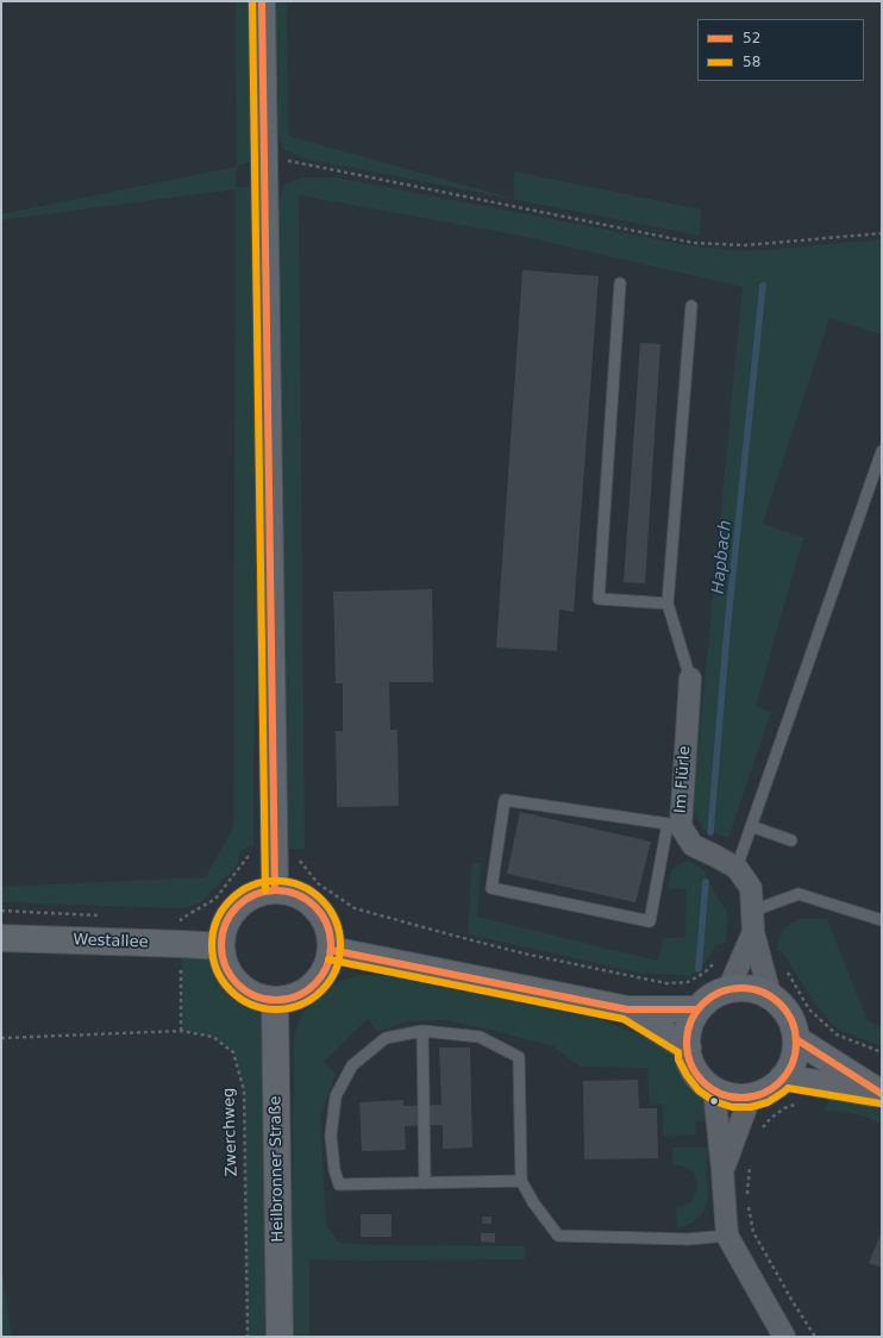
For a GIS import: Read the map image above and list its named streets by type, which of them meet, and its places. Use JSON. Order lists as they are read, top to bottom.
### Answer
{
  "streets": {
    "main road": ["Westallee", "Heilbronner Straße"],
    "street": ["Im Flürle"],
    "path": ["Zwerchweg"]
  },
  "crossings": [
    ["Westallee", "Heilbronner Straße"]
  ],
  "water": ["Hapbach"],
  "lines": ["transit line 52", "transit line 58"],
  "legend": ["52", "58"]
}
